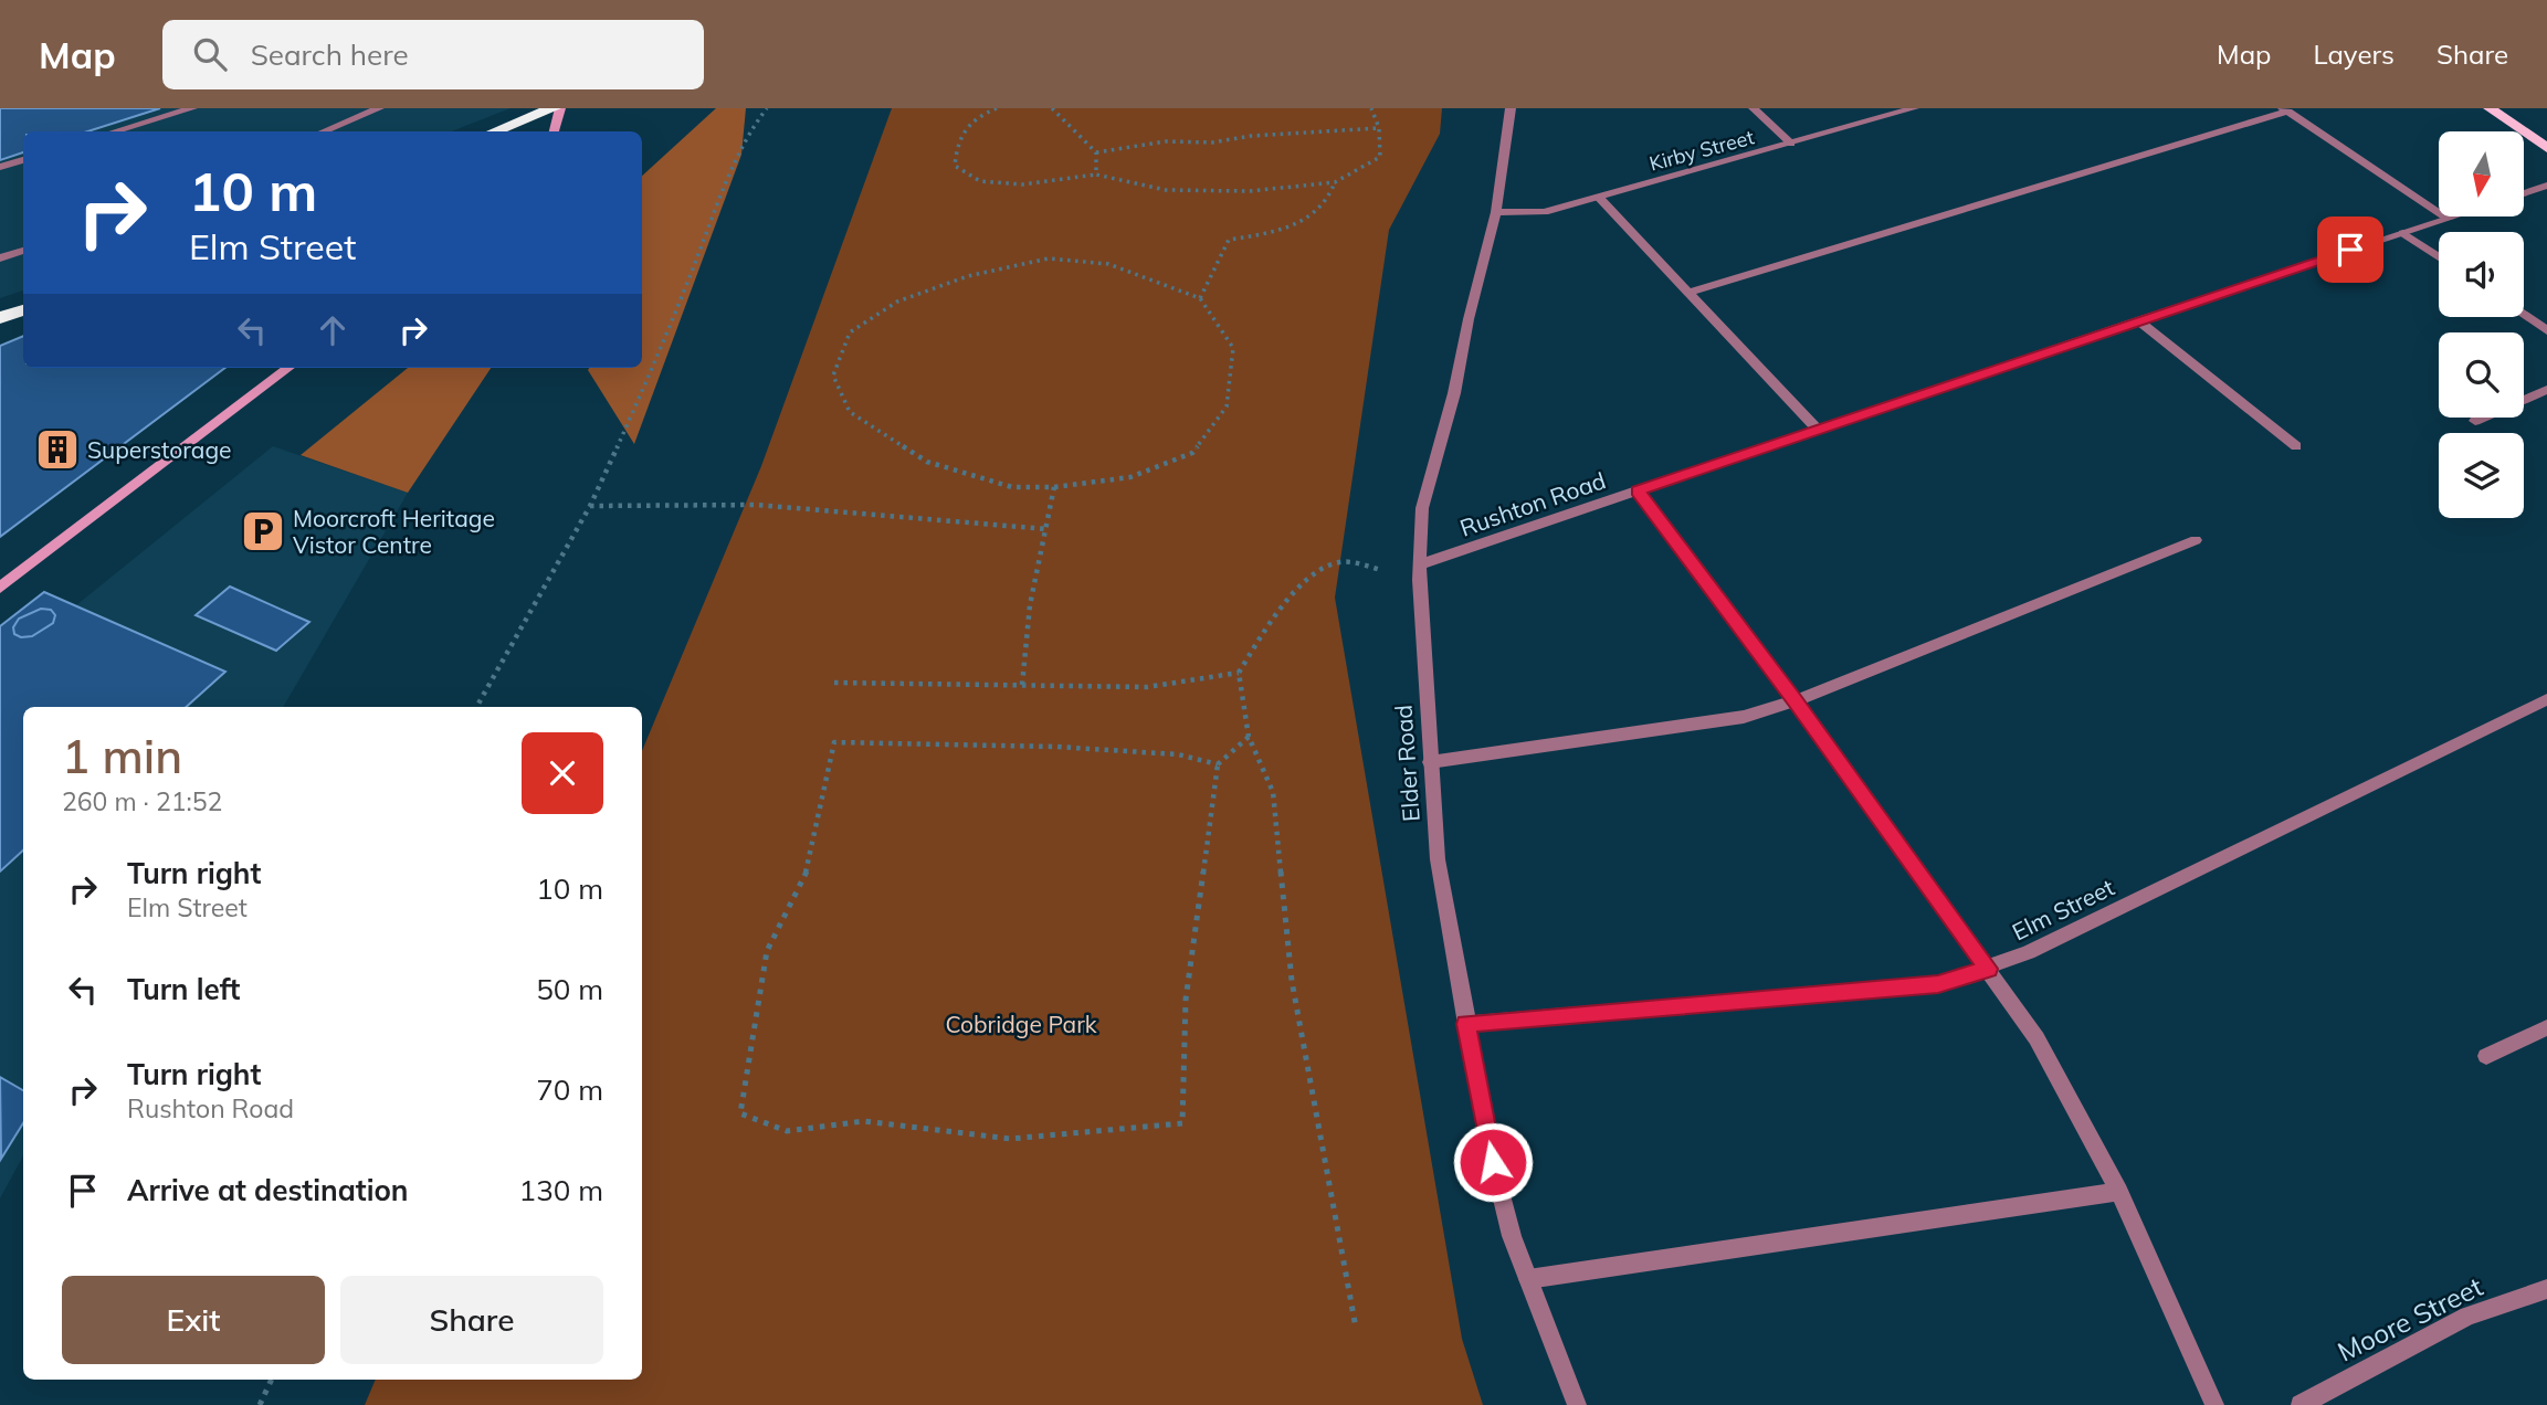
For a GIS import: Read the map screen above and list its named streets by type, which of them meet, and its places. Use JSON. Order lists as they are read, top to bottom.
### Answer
{
  "streets": {
    "street": [
      "Kirby Street",
      "Rushton Road",
      "Elder Road",
      "Elm Street",
      "Moore Street"
    ]
  },
  "crossings": [
    ["Kirby Street", "Elder Road"],
    ["Rushton Road", "Elder Road"],
    ["Elder Road", "Elm Street"]
  ],
  "parks": ["Cobridge Park"],
  "places": {
    "building": ["Superstorage"],
    "parking": ["Moorcroft Heritage Vistor Centre"]
  },
  "north": "bottom",
  "page": {
    "header": "Map",
    "search": "Search here",
    "nav": ["Map", "Layers", "Share"],
    "turn": ["10 m", "Elm Street"],
    "heading": ["1 min", "260 m · 21:52"],
    "list": [
      {
        "name": "Turn right",
        "note": "Elm Street",
        "value": "10 m"
      },
      {
        "name": "Turn left",
        "value": "50 m"
      },
      {
        "name": "Turn right",
        "note": "Rushton Road",
        "value": "70 m"
      },
      {
        "name": "Arrive at destination",
        "value": "130 m"
      }
    ],
    "buttons": ["Exit", "Share"]
  }
}
